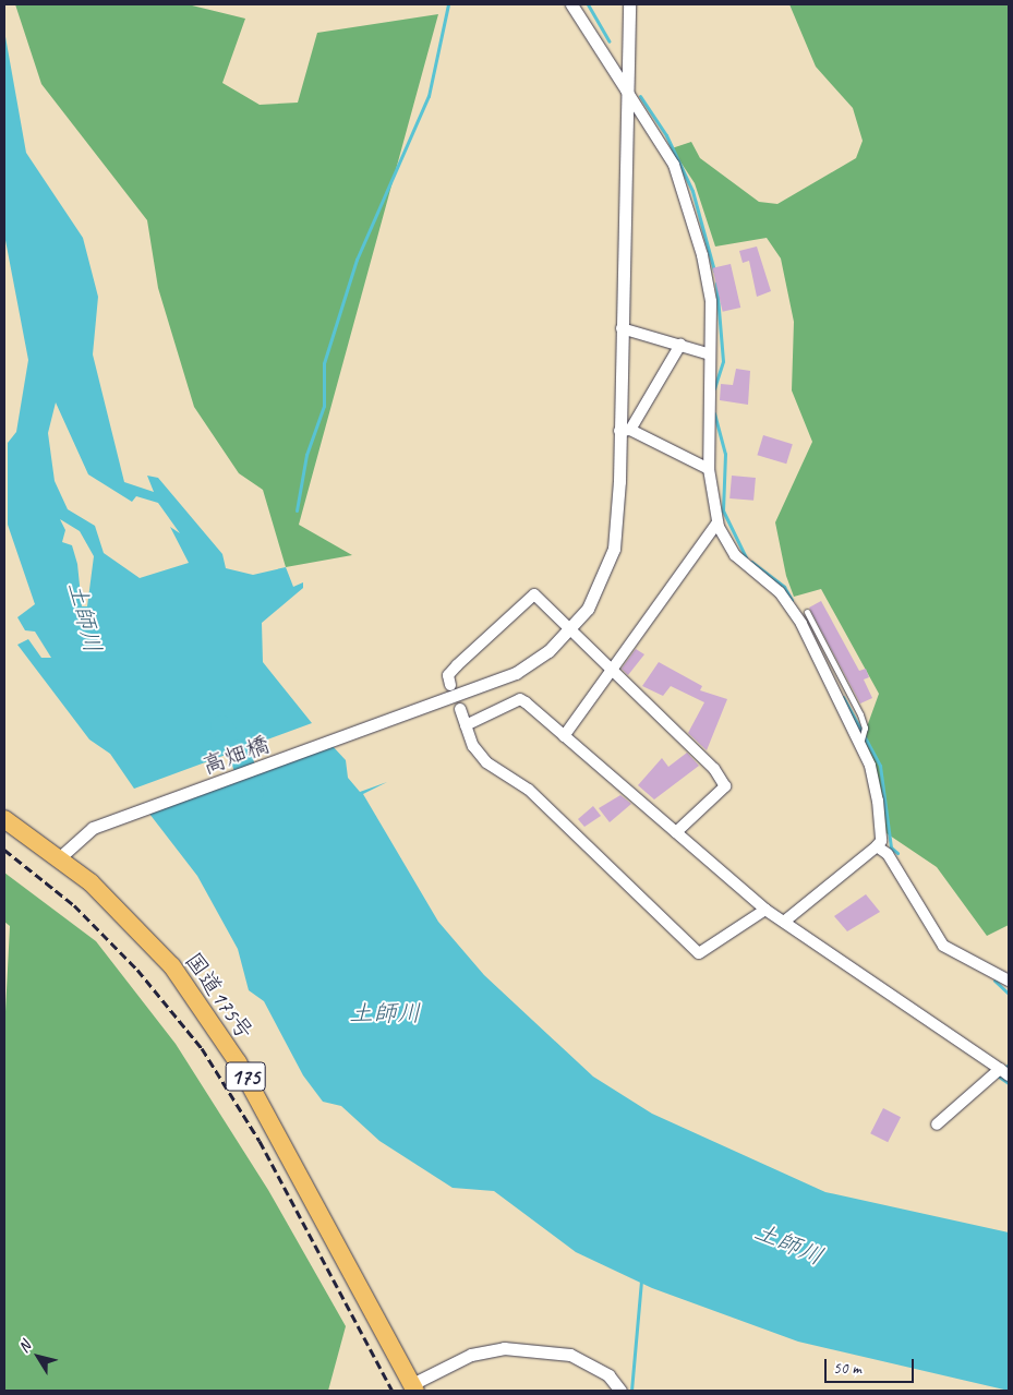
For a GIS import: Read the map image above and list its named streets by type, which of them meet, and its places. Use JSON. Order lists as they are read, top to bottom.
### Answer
{
  "streets": {
    "highway": ["国道175号", "175"],
    "street": ["高畑橋"]
  },
  "crossings": [
    ["高畑橋", "国道175号"]
  ],
  "water": ["土師川"],
  "scale_bar": "50 m",
  "north": "top left"
}
